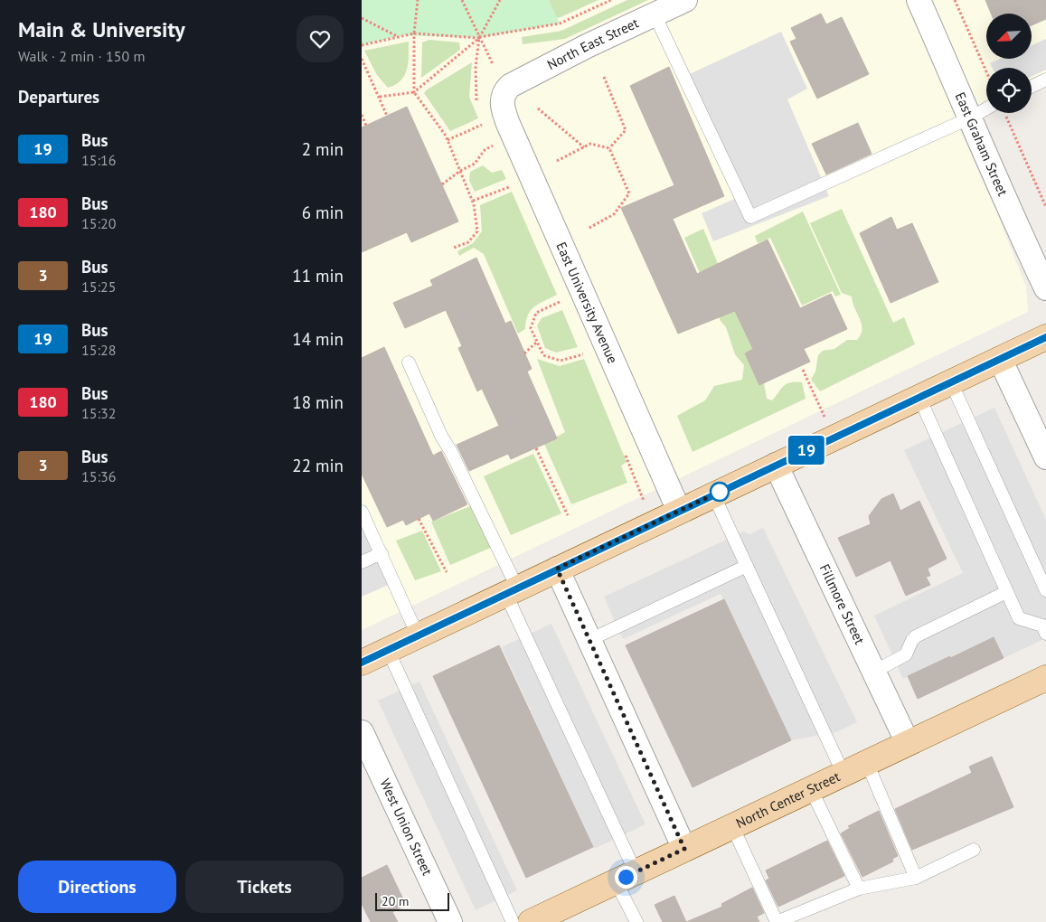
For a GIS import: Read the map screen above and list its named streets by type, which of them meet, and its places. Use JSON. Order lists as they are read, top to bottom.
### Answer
{
  "streets": {
    "main road": ["North Center Street"],
    "street": [
      "North East Street",
      "East Graham Street",
      "East University Avenue",
      "Fillmore Street",
      "West Union Street"
    ]
  },
  "crossings": [
    ["North East Street", "East University Avenue"],
    ["Fillmore Street", "North Center Street"]
  ],
  "lines": ["bus line 19"],
  "scale_bar": "20 m",
  "north": "bottom left",
  "page": {
    "heading": [
      ["Main & University", "Walk · 2 min · 150 m"],
      "Departures"
    ],
    "on_map": "19",
    "list": [
      {
        "mark": "19",
        "name": "Bus",
        "note": "15:16",
        "value": "2 min"
      },
      {
        "mark": "180",
        "name": "Bus",
        "note": "15:20",
        "value": "6 min"
      },
      {
        "mark": "3",
        "name": "Bus",
        "note": "15:25",
        "value": "11 min"
      },
      {
        "mark": "19",
        "name": "Bus",
        "note": "15:28",
        "value": "14 min"
      },
      {
        "mark": "180",
        "name": "Bus",
        "note": "15:32",
        "value": "18 min"
      },
      {
        "mark": "3",
        "name": "Bus",
        "note": "15:36",
        "value": "22 min"
      }
    ],
    "buttons": ["Directions", "Tickets"],
    "scale": "20 m"
  }
}
